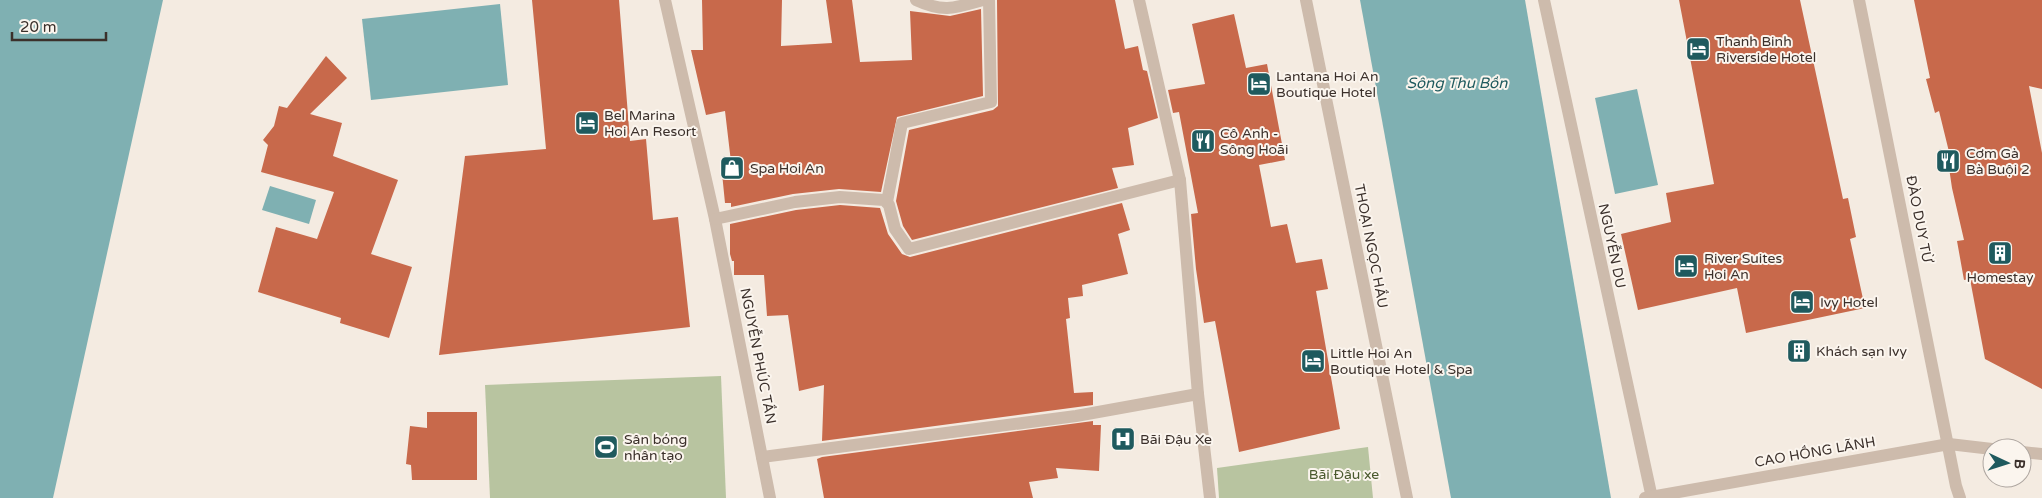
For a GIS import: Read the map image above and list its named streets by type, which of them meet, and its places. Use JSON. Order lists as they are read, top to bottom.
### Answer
{
  "streets": {
    "street": [
      "ĐÀO DUY TỪ",
      "THOẠI NGỌC HẦU",
      "NGUYỄN DU",
      "NGUYỄN PHÚC TẦN",
      "CAO HỒNG LÃNH"
    ]
  },
  "crossings": [
    ["ĐÀO DUY TỪ", "CAO HỒNG LÃNH"],
    ["NGUYỄN DU", "CAO HỒNG LÃNH"]
  ],
  "water": ["Sông Thu Bồn"],
  "parks": ["Bãi Đậu xe"],
  "places": {
    "hotel": [
      "Thanh Binh Riverside Hotel",
      "Lantana Hoi An Boutique Hotel",
      "Bel Marina Hoi An Resort",
      "River Suites Hoi An",
      "Ivy Hotel",
      "Little Hoi An Boutique Hotel & Spa"
    ],
    "restaurant": ["Cô Anh - Sông Hoāi", "Cơm Gà Bà Buội 2"],
    "shop": ["Spa Hoi An"],
    "building": ["Homestay", "Khách sạn Ivy"],
    "hospital": ["Bãi Đậu Xe"],
    "sports": ["Sân bóng nhân tạo"]
  },
  "scale_bar": "20 m",
  "north": "right"
}
